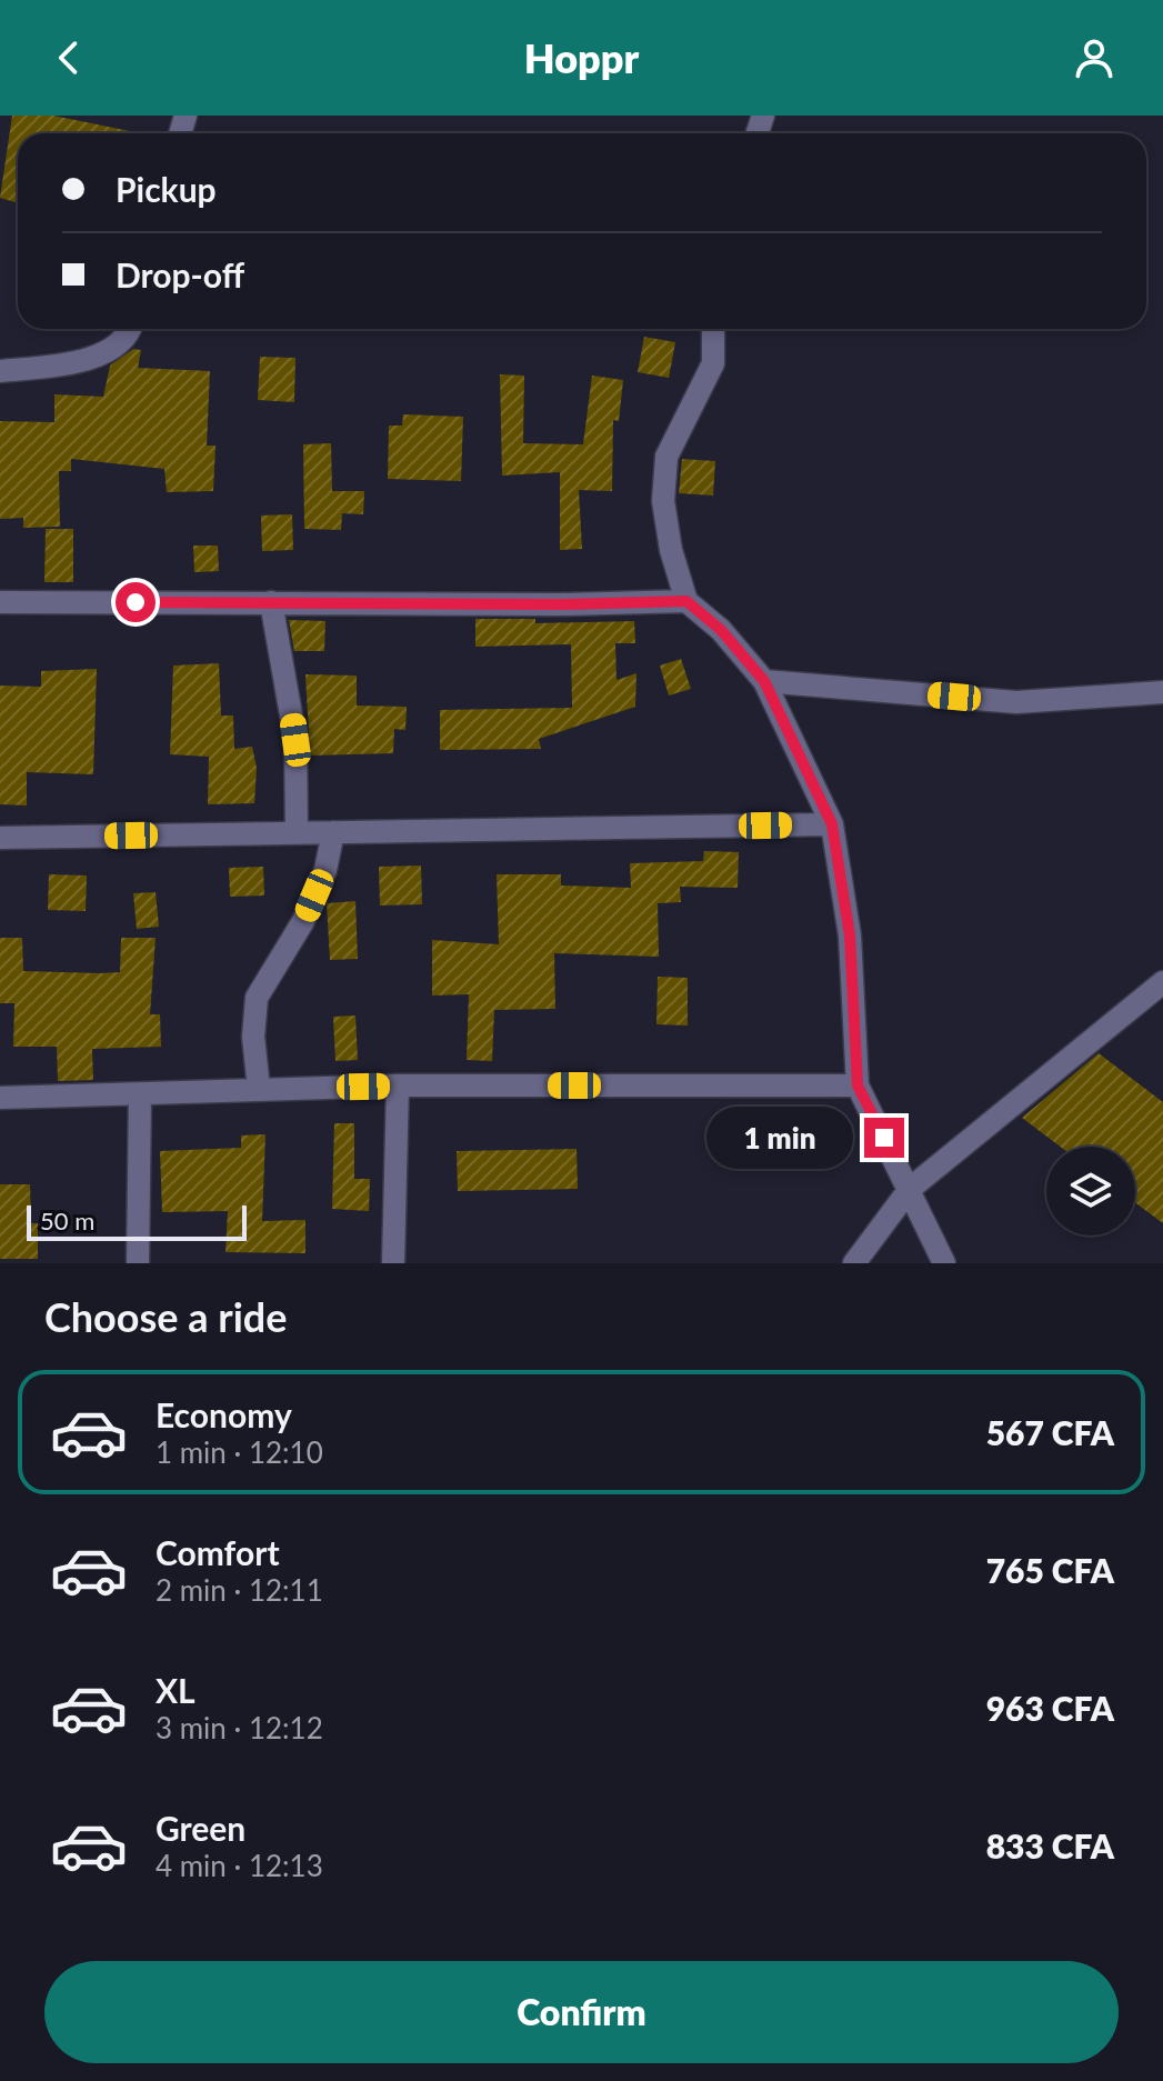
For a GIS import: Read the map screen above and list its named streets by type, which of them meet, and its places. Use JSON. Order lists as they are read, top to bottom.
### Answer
{
  "scale_bar": "50 m",
  "page": {
    "header": "Hoppr",
    "banner": ["Pickup", "Drop-off"],
    "bubble": "1 min",
    "scale": "50 m",
    "heading": "Choose a ride",
    "list": [
      {
        "name": "Economy",
        "note": "1 min · 12:10",
        "value": "567 CFA"
      },
      {
        "name": "Comfort",
        "note": "2 min · 12:11",
        "value": "765 CFA"
      },
      {
        "name": "XL",
        "note": "3 min · 12:12",
        "value": "963 CFA"
      },
      {
        "name": "Green",
        "note": "4 min · 12:13",
        "value": "833 CFA"
      }
    ],
    "buttons": "Confirm"
  }
}
